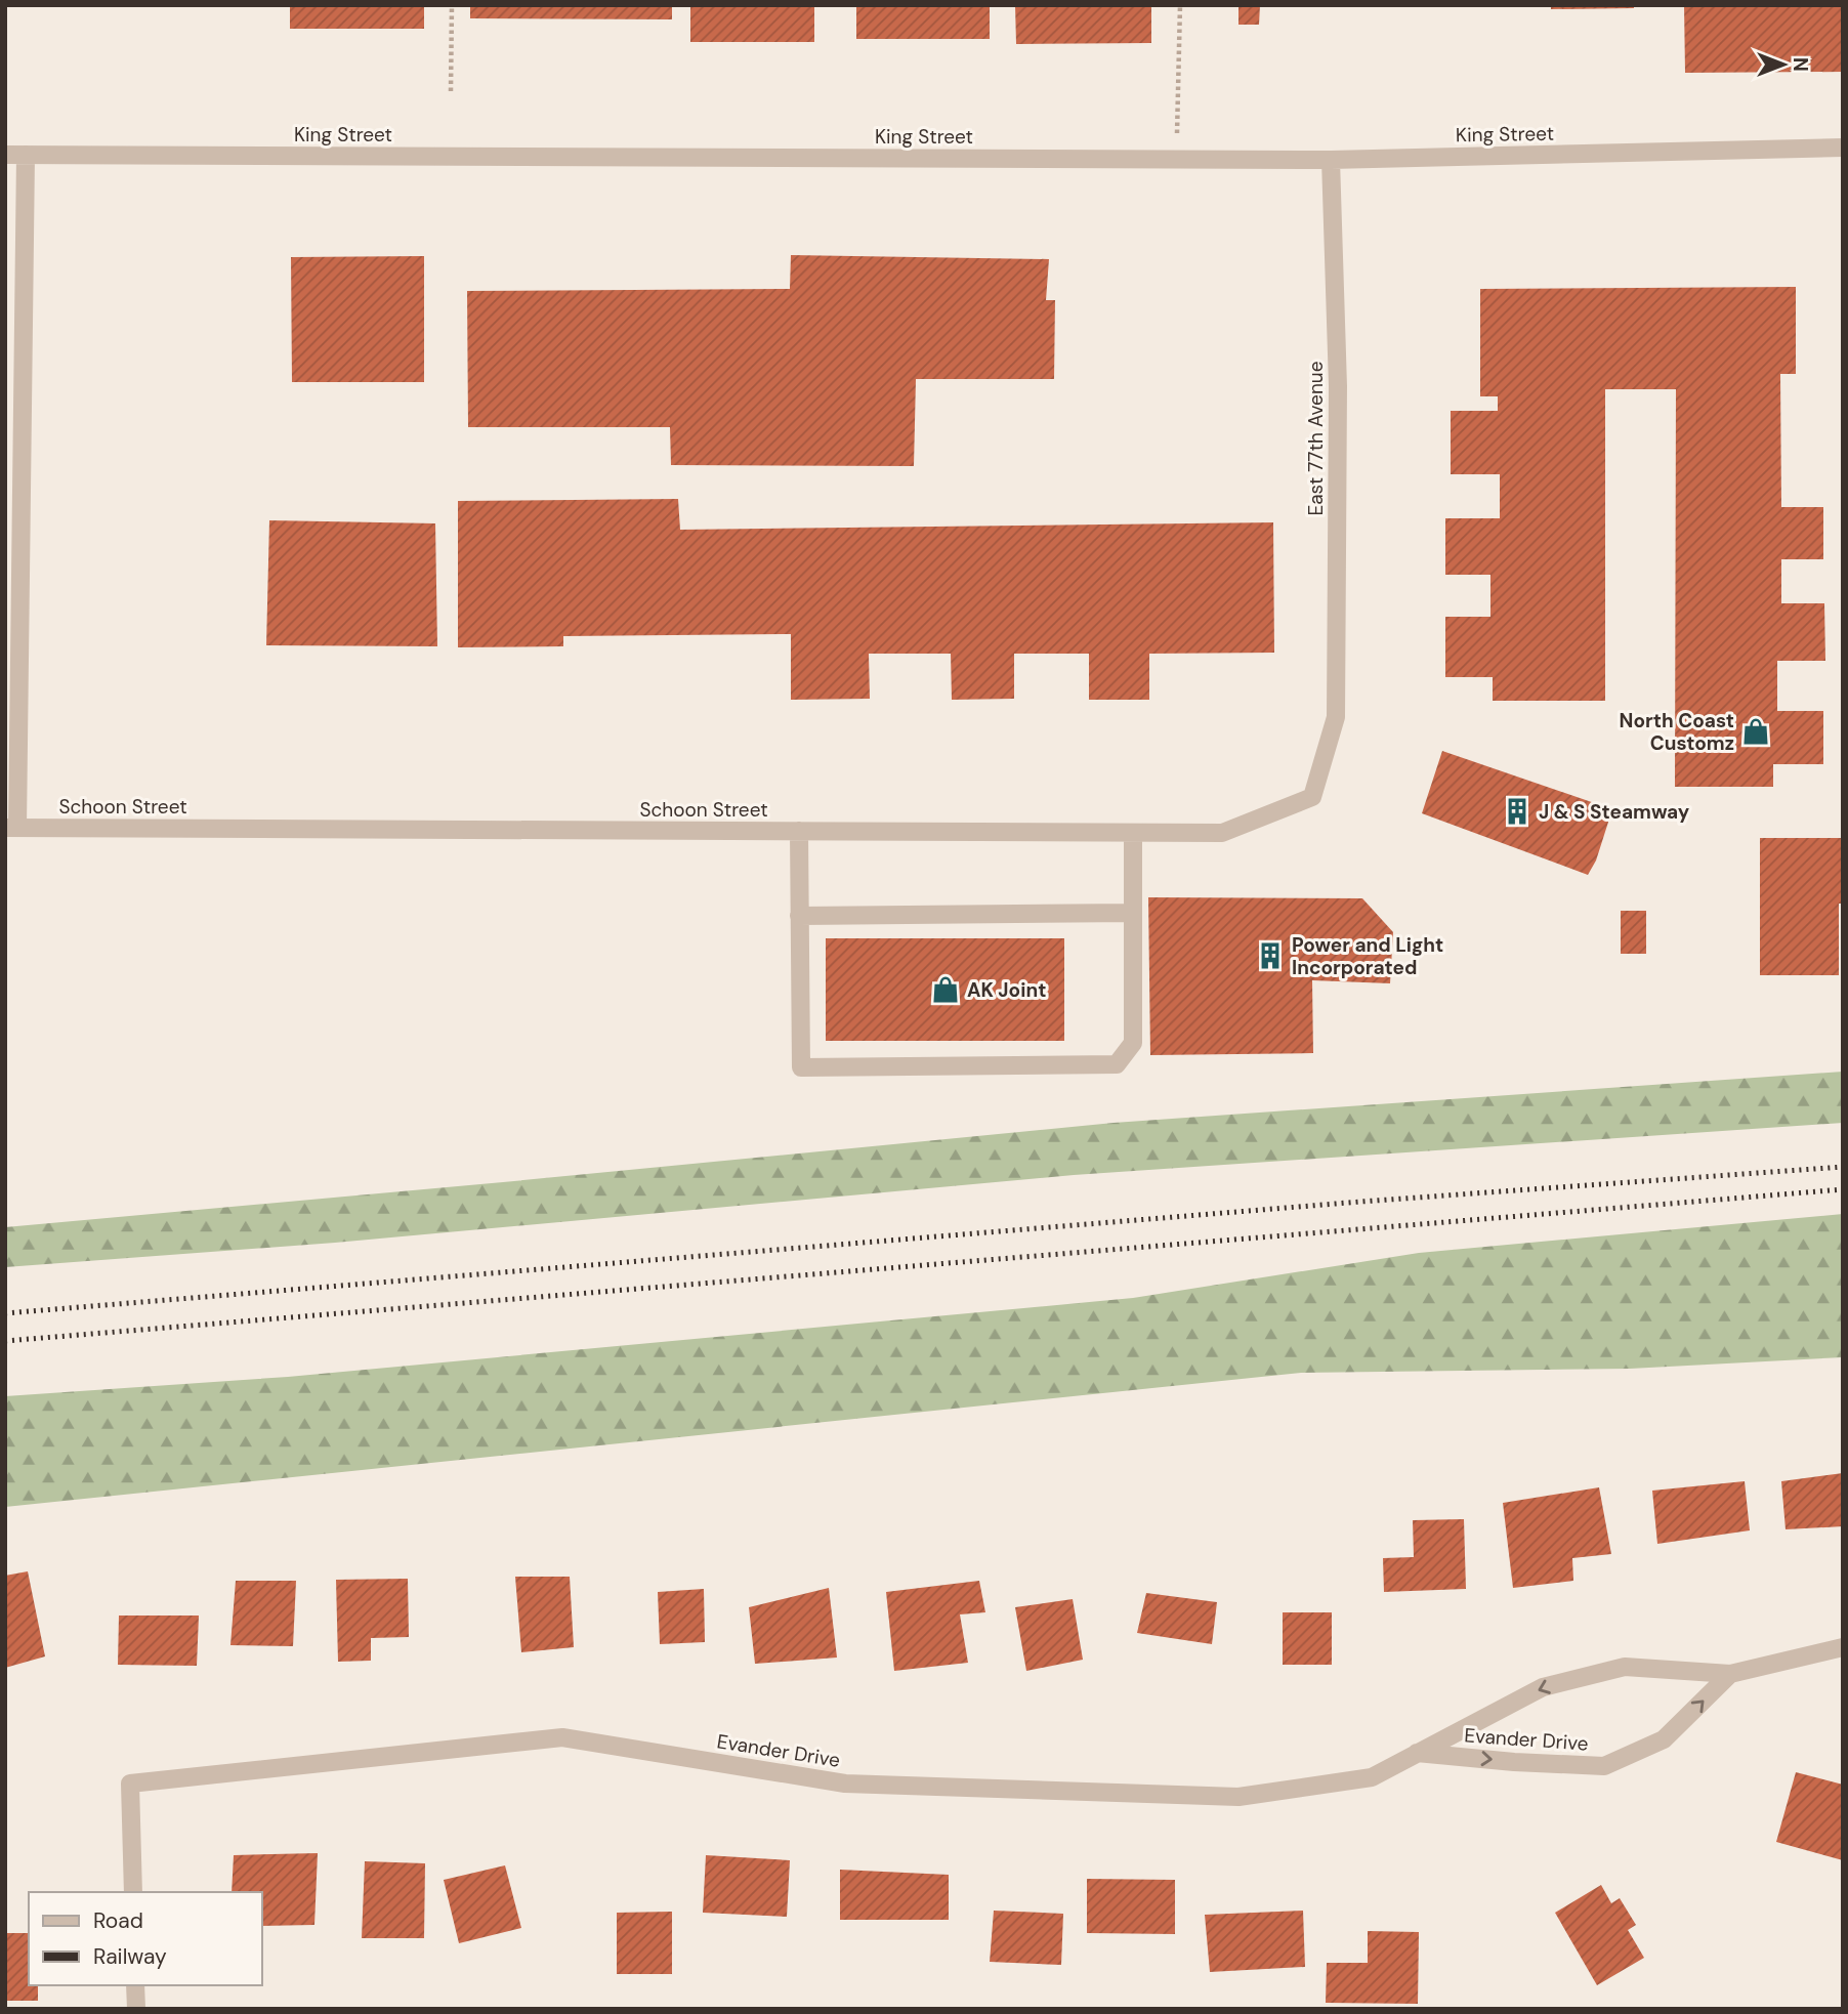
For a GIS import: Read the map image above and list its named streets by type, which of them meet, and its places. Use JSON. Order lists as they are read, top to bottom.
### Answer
{
  "streets": {
    "street": [
      "King Street",
      "East 77th Avenue",
      "Schoon Street",
      "Evander Drive"
    ]
  },
  "crossings": [
    ["King Street", "East 77th Avenue"],
    ["East 77th Avenue", "Schoon Street"]
  ],
  "places": {
    "shop": ["North Coast Customz", "AK Joint"],
    "building": ["J & S Steamway", "Power and Light Incorporated"]
  },
  "legend": ["Road", "Railway"],
  "north": "right"
}
